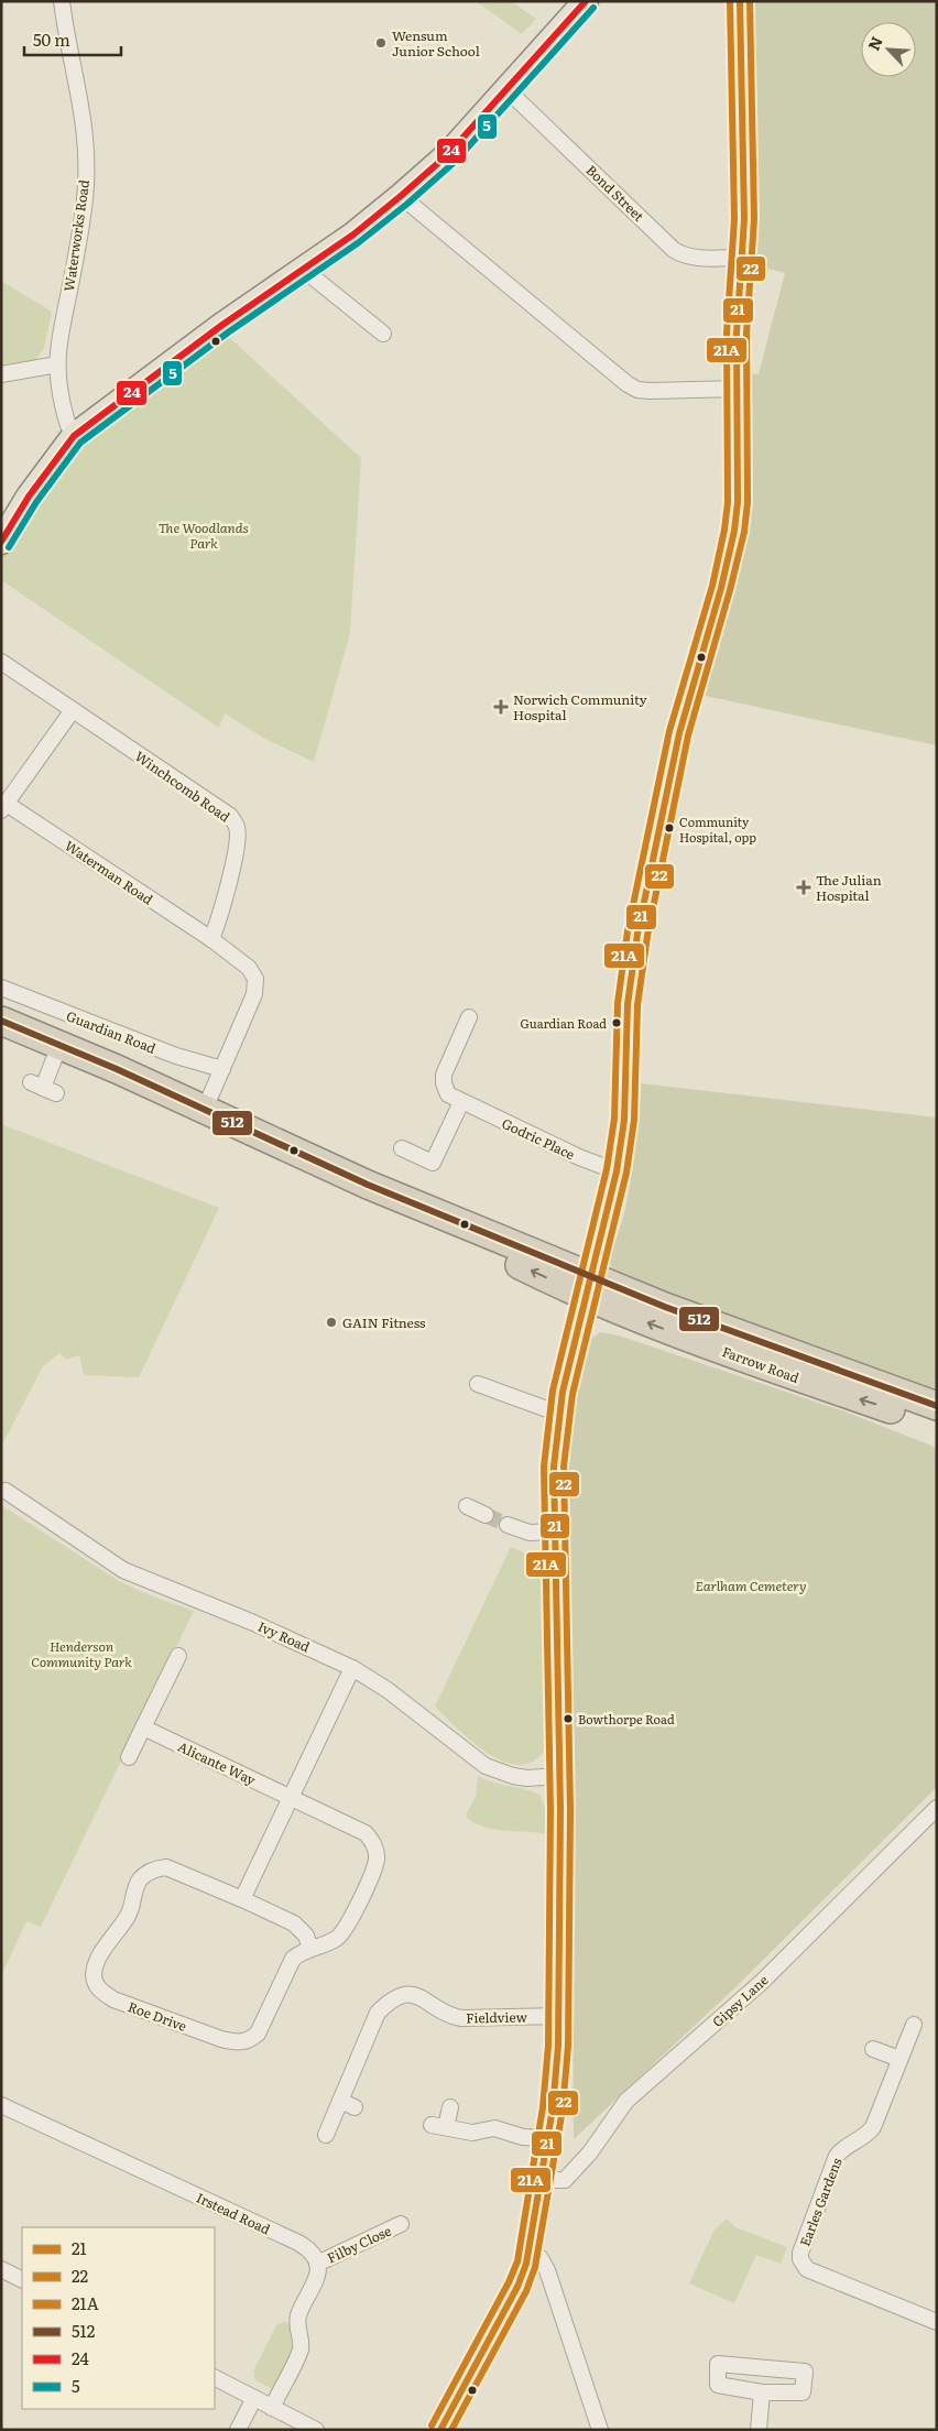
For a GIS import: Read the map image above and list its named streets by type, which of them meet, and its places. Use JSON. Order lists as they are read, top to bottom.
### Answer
{
  "streets": {
    "highway": ["Farrow Road"],
    "street": [
      "Bond Street",
      "Waterworks Road",
      "Winchcomb Road",
      "Waterman Road",
      "Guardian Road",
      "Godric Place",
      "Ivy Road",
      "Alicante Way",
      "Gipsy Lane",
      "Roe Drive",
      "Fieldview",
      "Earles Gardens",
      "Irstead Road",
      "Filby Close"
    ]
  },
  "crossings": [
    ["Winchcomb Road", "Waterman Road"],
    ["Alicante Way", "Roe Drive"],
    ["Irstead Road", "Filby Close"]
  ],
  "parks": ["The Woodlands Park", "Earlham Cemetery", "Henderson Community Park"],
  "places": {
    "other": [
      "Wensum Junior School",
      "Community Hospital, opp",
      "Guardian Road",
      "GAIN Fitness",
      "Bowthorpe Road"
    ],
    "health": ["Norwich Community Hospital", "The Julian Hospital"]
  },
  "lines": [
    "transit line 21",
    "transit line 22",
    "transit line 21A",
    "transit line 24",
    "transit line 5",
    "transit line 512"
  ],
  "legend": [
    "21",
    "22",
    "21A",
    "512",
    "24",
    "5"
  ],
  "scale_bar": "50 m",
  "north": "top left"
}
